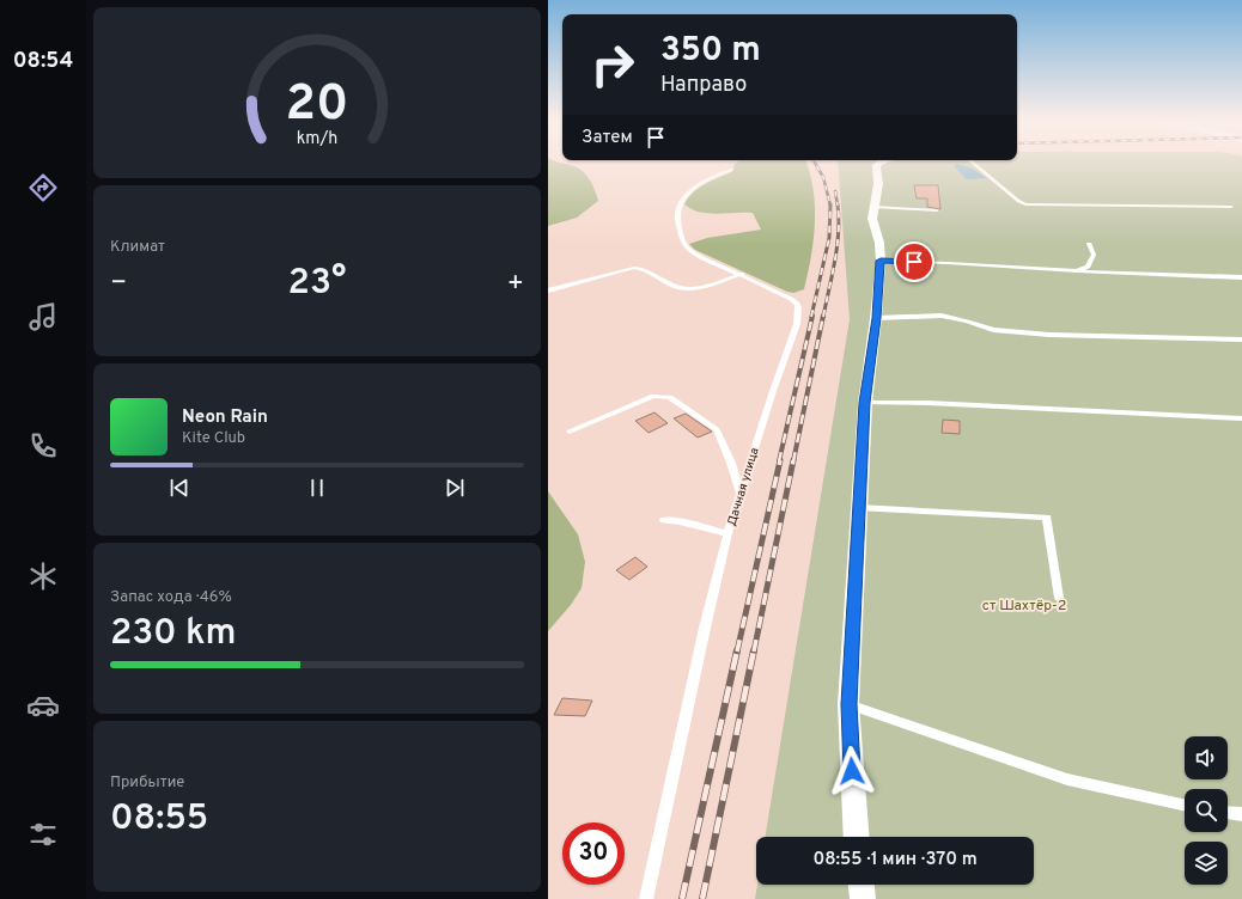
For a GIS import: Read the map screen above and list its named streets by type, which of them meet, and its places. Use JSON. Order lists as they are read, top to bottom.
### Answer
{
  "streets": {
    "lane": ["Дачная улица"]
  },
  "parks": ["ст Шахтёр-2"],
  "page": {
    "tabs": "08:54",
    "turn": ["350 m", "Направо"],
    "then": "Затем",
    "tile": [
      "Климат",
      ["Запас хода · 46%", "230 km"],
      ["Прибытие", "08:55"]
    ],
    "heat": ["−", "23°", "+"],
    "song": ["Neon Rain", "Kite Club"],
    "limit": "30",
    "trip": "08:55 · 1 мин · 370 m",
    "gauge": ["20", "km/h"]
  }
}
